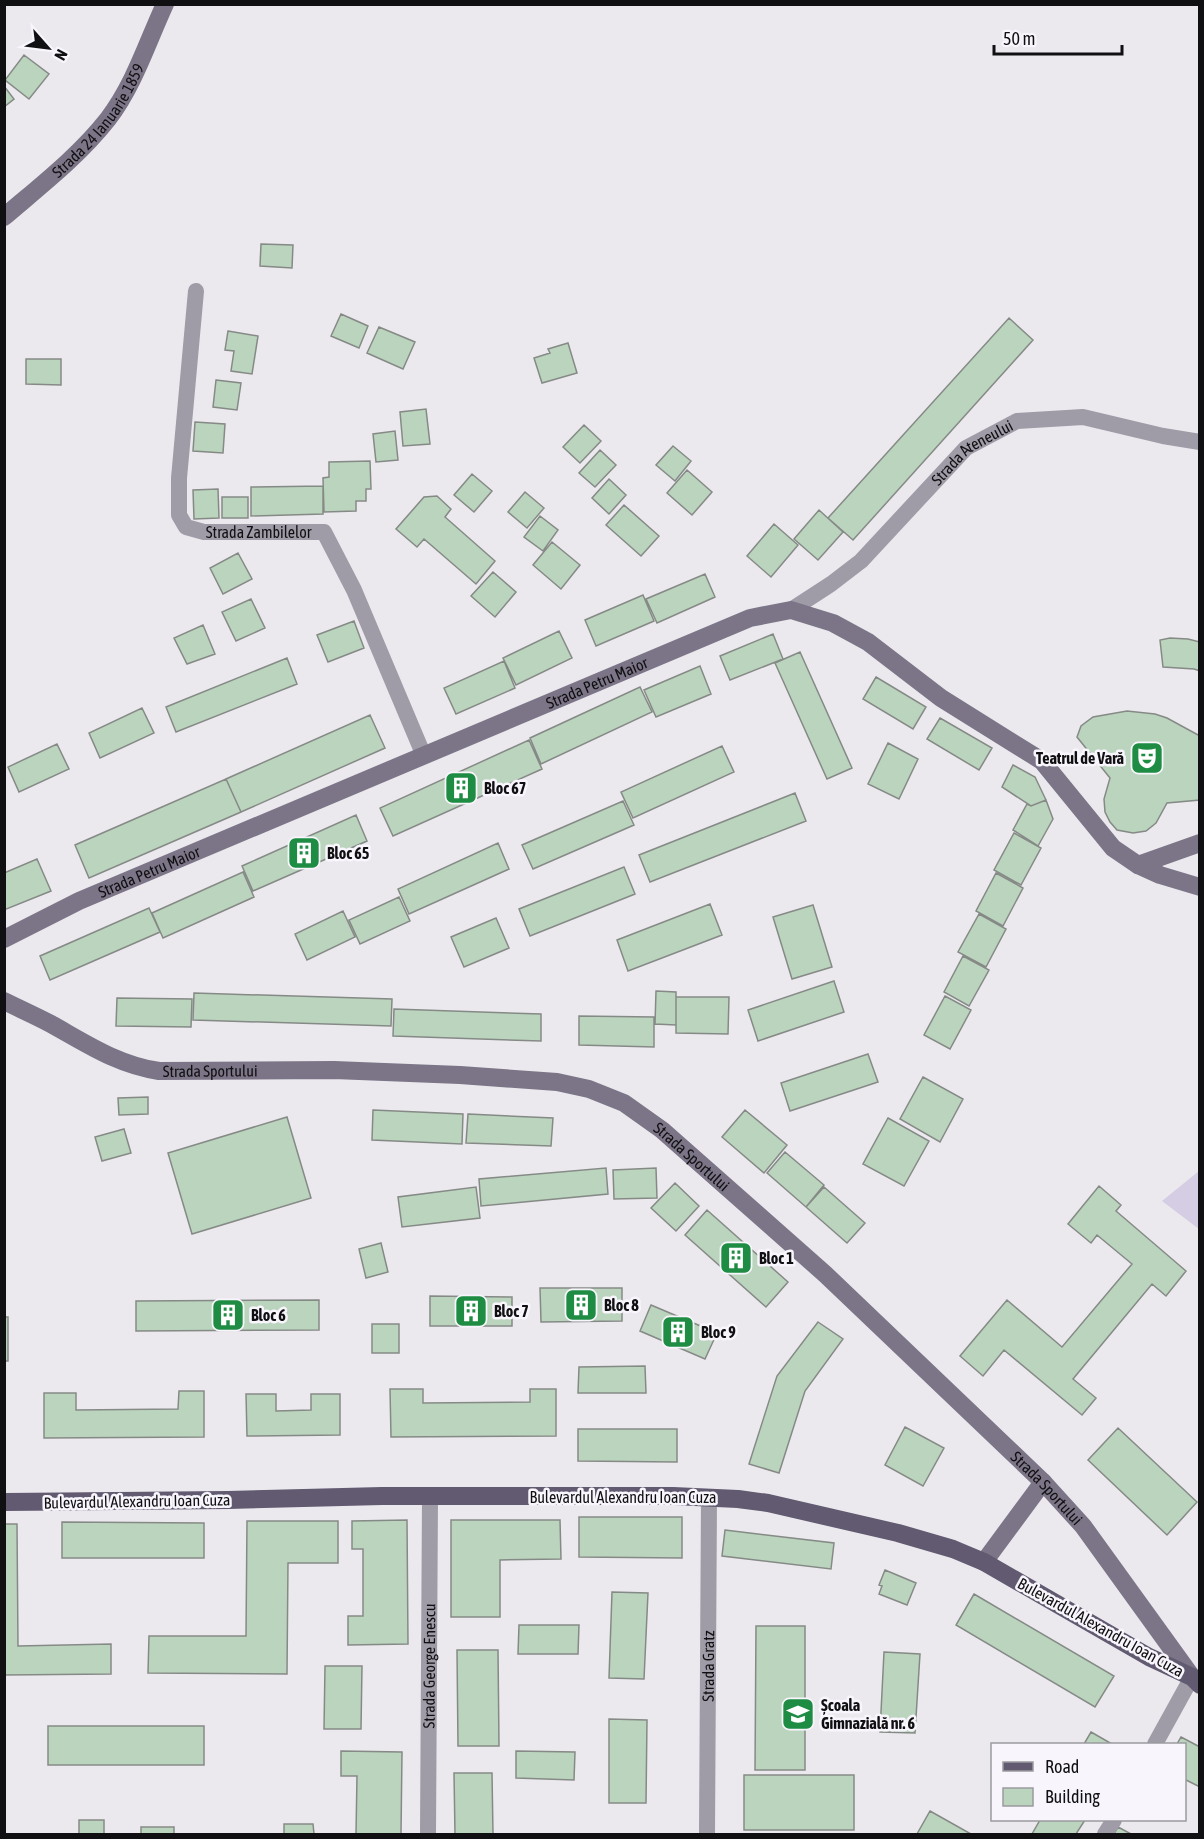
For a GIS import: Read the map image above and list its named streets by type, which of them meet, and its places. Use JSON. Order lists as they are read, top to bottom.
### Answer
{
  "streets": {
    "main road": [
      "Strada 24 Ianuarie 1859",
      "Strada Petru Maior",
      "Strada Sportului",
      "Bulevardul Alexandru Ioan Cuza"
    ],
    "street": [
      "Strada Ateneului",
      "Strada Zambilelor",
      "Strada George Enescu",
      "Strada Gratz"
    ]
  },
  "crossings": [
    ["Strada Ateneului", "Strada Petru Maior"],
    ["Strada Zambilelor", "Strada Petru Maior"],
    ["Strada Sportului", "Bulevardul Alexandru Ioan Cuza"],
    ["Bulevardul Alexandru Ioan Cuza", "Strada George Enescu"],
    ["Bulevardul Alexandru Ioan Cuza", "Strada Gratz"]
  ],
  "places": {
    "theatre": ["Teatrul de Vară"],
    "building": [
      "Bloc 67",
      "Bloc 65",
      "Bloc 1",
      "Bloc 8",
      "Bloc 7",
      "Bloc 6",
      "Bloc 9"
    ],
    "school or university": ["Școala Gimnazială nr. 6"]
  },
  "legend": ["Road", "Building"],
  "scale_bar": "50 m",
  "north": "bottom right"
}
